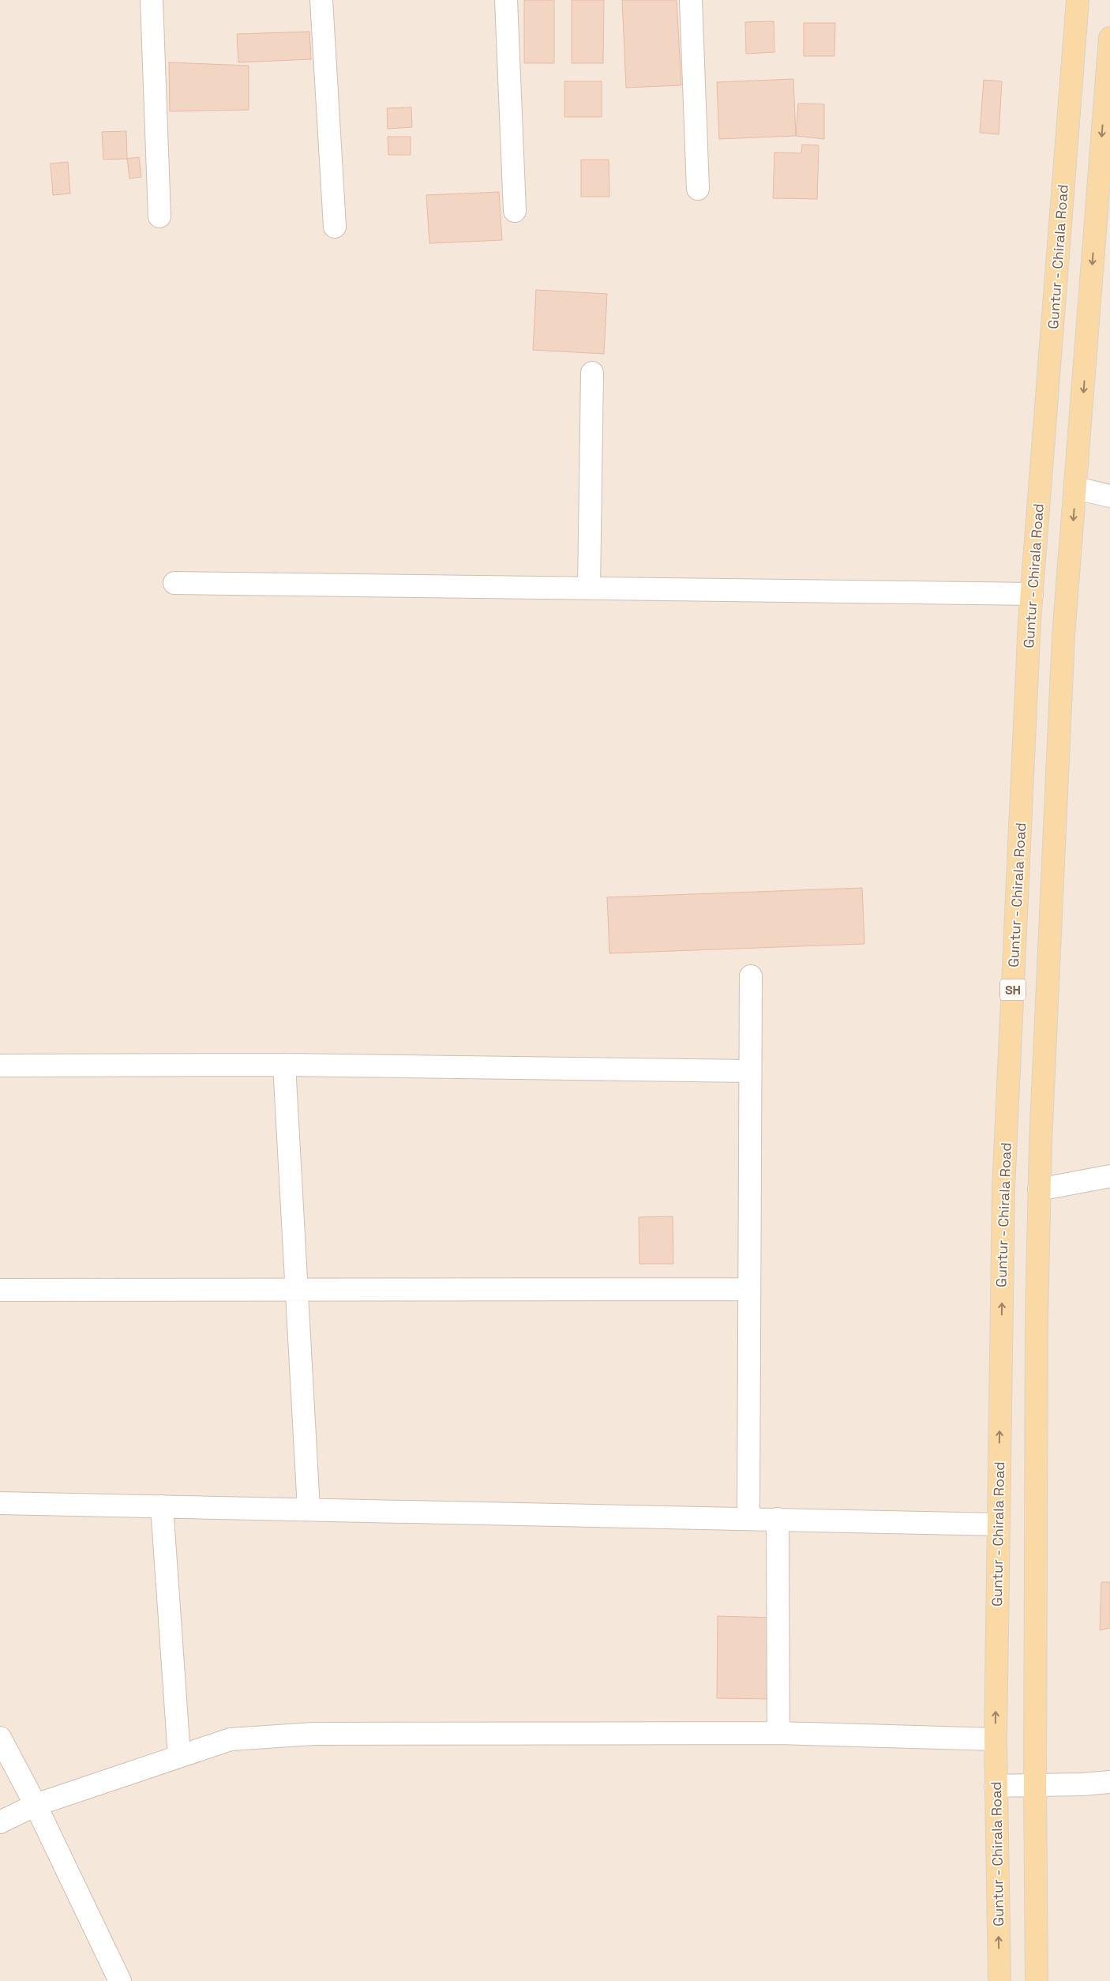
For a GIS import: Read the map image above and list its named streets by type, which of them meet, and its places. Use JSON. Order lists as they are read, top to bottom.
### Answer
{
  "streets": {
    "main road": ["Guntur - Chirala Road", "SH"]
  }
}
